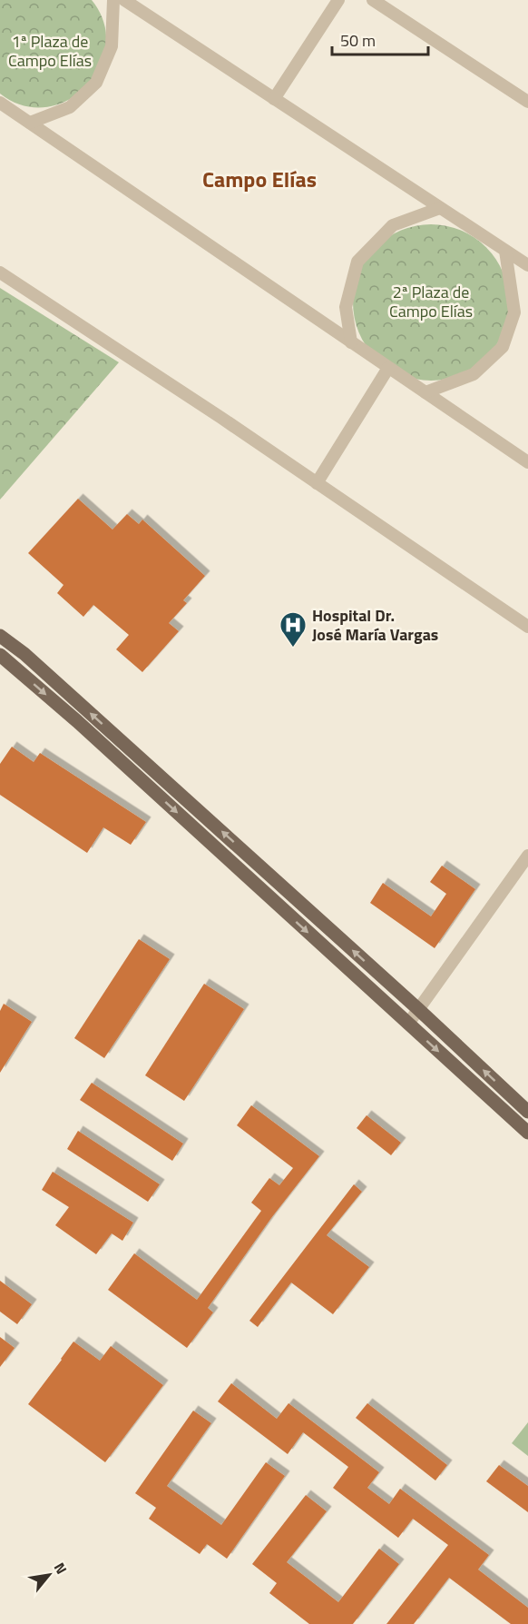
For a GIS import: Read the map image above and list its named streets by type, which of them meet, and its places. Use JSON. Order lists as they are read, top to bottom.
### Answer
{
  "districts": ["Campo Elías"],
  "parks": ["1ª Plaza de Campo Elías", "2ª Plaza de Campo Elías"],
  "places": {
    "hospital": ["Hospital Dr. José María Vargas"]
  },
  "scale_bar": "50 m",
  "north": "top right"
}
